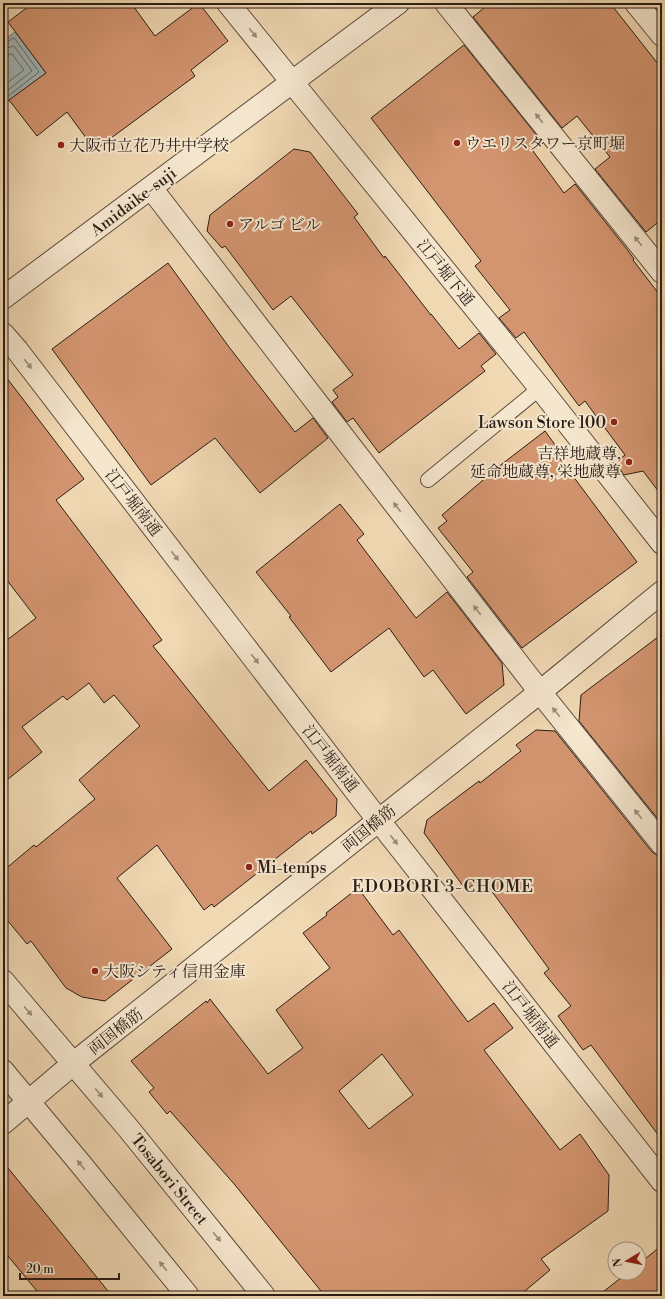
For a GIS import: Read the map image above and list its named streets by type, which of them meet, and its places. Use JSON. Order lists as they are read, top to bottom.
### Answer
{
  "streets": {
    "street": [
      "Amidaike-suji",
      "江戸堀下通",
      "江戸堀南通",
      "両国橋筋",
      "Tosabori Street"
    ]
  },
  "crossings": [
    ["Amidaike-suji", "江戸堀下通"],
    ["江戸堀南通", "両国橋筋"],
    ["両国橋筋", "Tosabori Street"]
  ],
  "one_way": ["江戸堀南通"],
  "districts": ["EDOBORI 3-CHOME"],
  "places": [
    "ウエリスタワー京町堀",
    "大阪市立花乃井中学校",
    "アルゴ ビル",
    "Lawson Store 100",
    "吉祥地蔵尊, 延命地蔵尊, 栄地蔵尊",
    "Mi-temps",
    "大阪シティ信用金庫"
  ],
  "scale_bar": "20 m",
  "north": "left"
}
